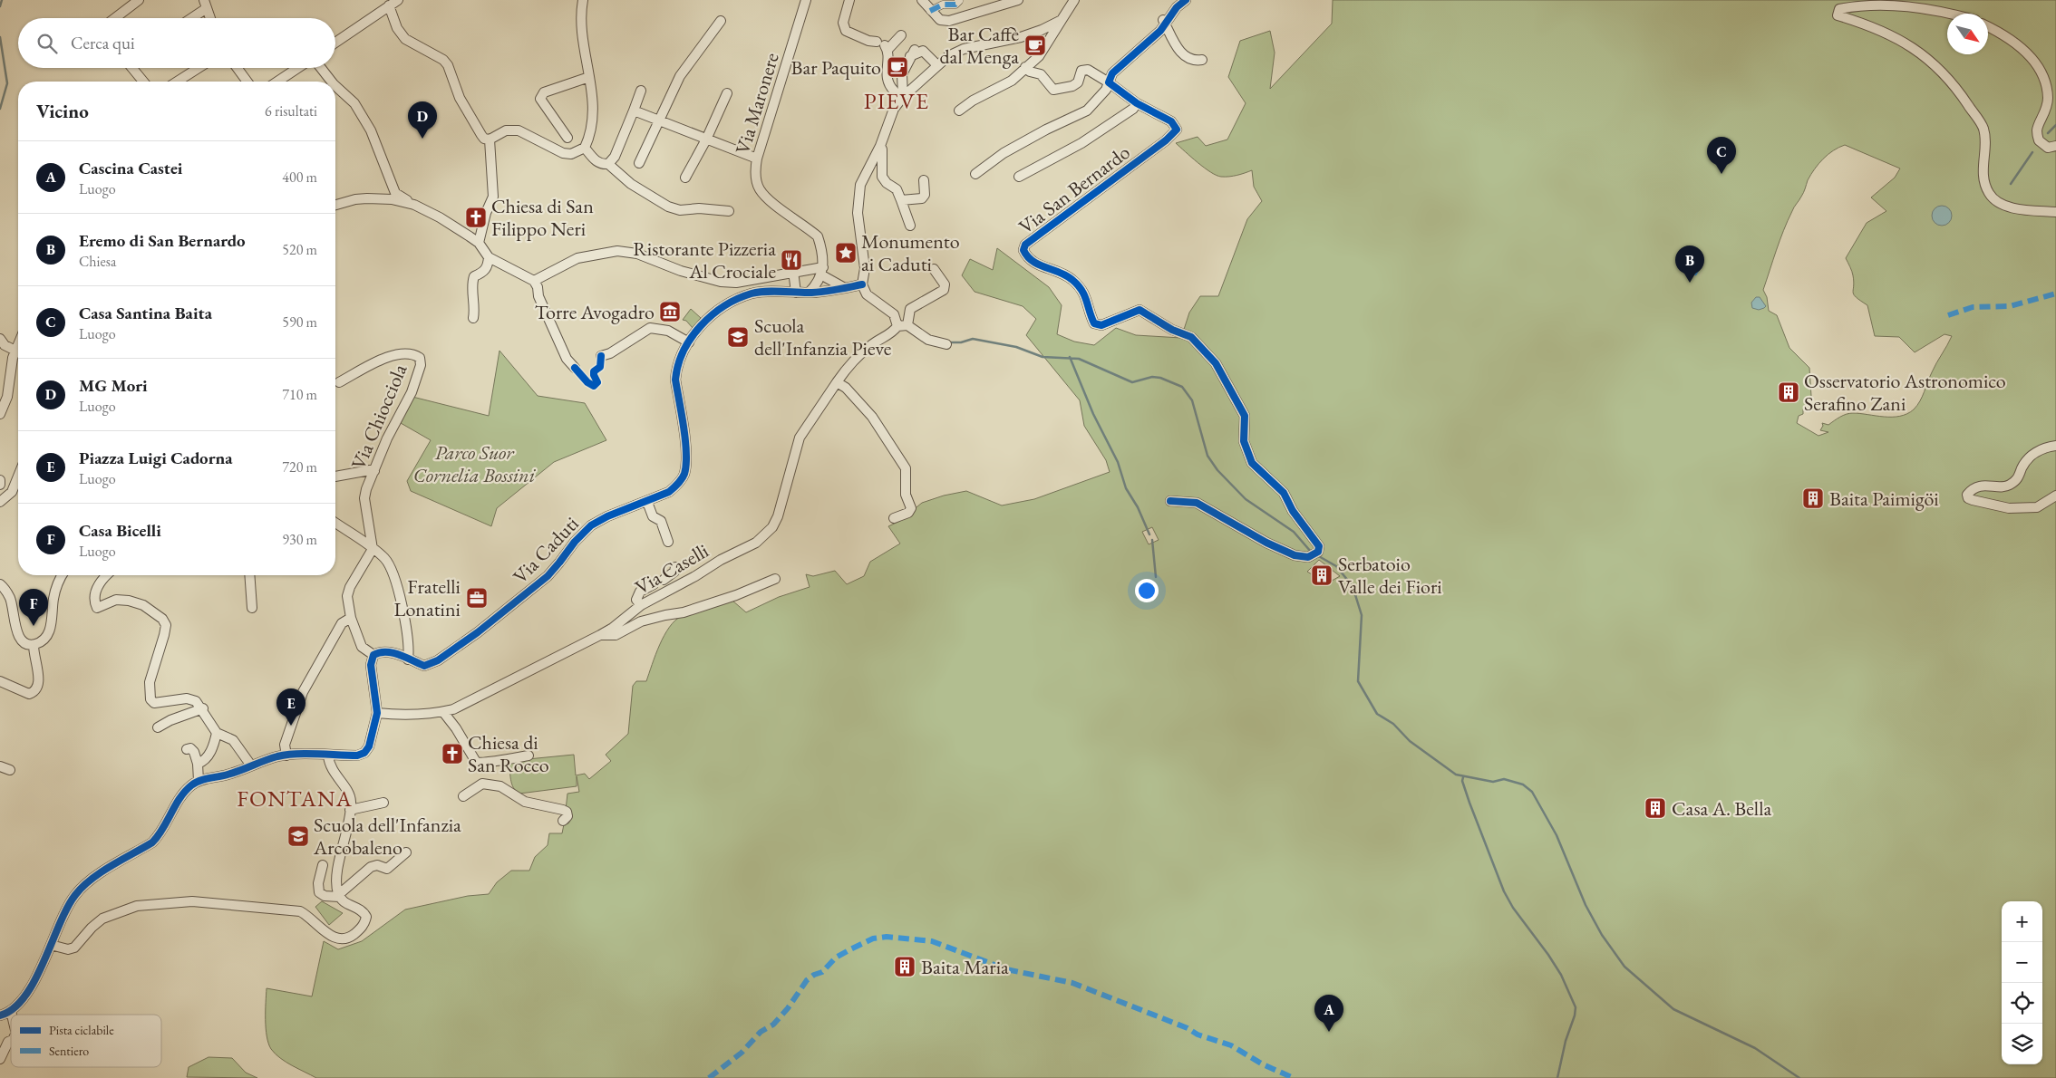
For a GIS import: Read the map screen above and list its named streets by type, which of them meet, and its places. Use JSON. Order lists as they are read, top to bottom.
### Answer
{
  "streets": {
    "street": [
      "Via Maronere",
      "Via San Bernardo",
      "Via Chiocciola",
      "Via Caduti",
      "Via Caselli"
    ]
  },
  "districts": ["PIEVE", "FONTANA"],
  "parks": ["Parco Suor Cornelia Bossini"],
  "places": {
    "cafe": ["Bar Caffè dal Menga", "Bar Paquito"],
    "church": ["Chiesa di San Filippo Neri", "Chiesa di San Rocco"],
    "place": ["Monumento ai Caduti"],
    "restaurant": ["Ristorante Pizzeria Al Crociale"],
    "museum": ["Torre Avogadro"],
    "school or university": ["Scuola dell'Infanzia Pieve", "Scuola dell'Infanzia Arcobaleno"],
    "building": [
      "Osservatorio Astronomico Serafino Zani",
      "Baita Paimigöi",
      "Serbatoio Valle dei Fiori",
      "Casa A. Bella",
      "Baita Maria"
    ],
    "office": ["Fratelli Lonatini"]
  },
  "legend": ["Pista ciclabile", "Sentiero"],
  "north": "bottom right",
  "page": {
    "search": "Cerca qui",
    "heading": ["Vicino", "6 risultati"],
    "pins": [
      "D",
      "C",
      "B",
      "F",
      "E",
      "A"
    ],
    "list": [
      {
        "mark": "A",
        "name": "Cascina Castei",
        "note": "Luogo",
        "value": "400 m"
      },
      {
        "mark": "B",
        "name": "Eremo di San Bernardo",
        "note": "Chiesa",
        "value": "520 m"
      },
      {
        "mark": "C",
        "name": "Casa Santina Baita",
        "note": "Luogo",
        "value": "590 m"
      },
      {
        "mark": "D",
        "name": "MG Mori",
        "note": "Luogo",
        "value": "710 m"
      },
      {
        "mark": "E",
        "name": "Piazza Luigi Cadorna",
        "note": "Luogo",
        "value": "720 m"
      },
      {
        "mark": "F",
        "name": "Casa Bicelli",
        "note": "Luogo",
        "value": "930 m"
      }
    ],
    "map_buttons": ["+", "−"]
  }
}
